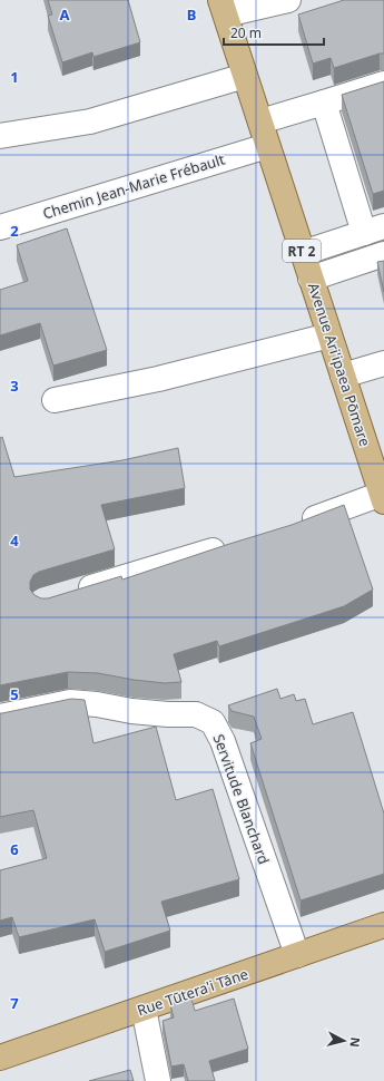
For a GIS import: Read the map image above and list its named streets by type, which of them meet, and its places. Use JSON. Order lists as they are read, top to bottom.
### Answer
{
  "streets": {
    "main road": ["RT 2", "Avenue Ari'ipaea Pōmare", "Rue Tūtera'i Tāne"],
    "street": ["Chemin Jean-Marie Frébault", "Servitude Blanchard"]
  },
  "crossings": [
    ["Chemin Jean-Marie Frébault", "Avenue Ari'ipaea Pōmare"],
    ["Servitude Blanchard", "Rue Tūtera'i Tāne"]
  ],
  "scale_bar": "20 m",
  "north": "right",
  "grid": {
    "columns": ["A", "B"],
    "rows": [
      "1",
      "2",
      "3",
      "4",
      "5",
      "6",
      "7"
    ]
  }
}
